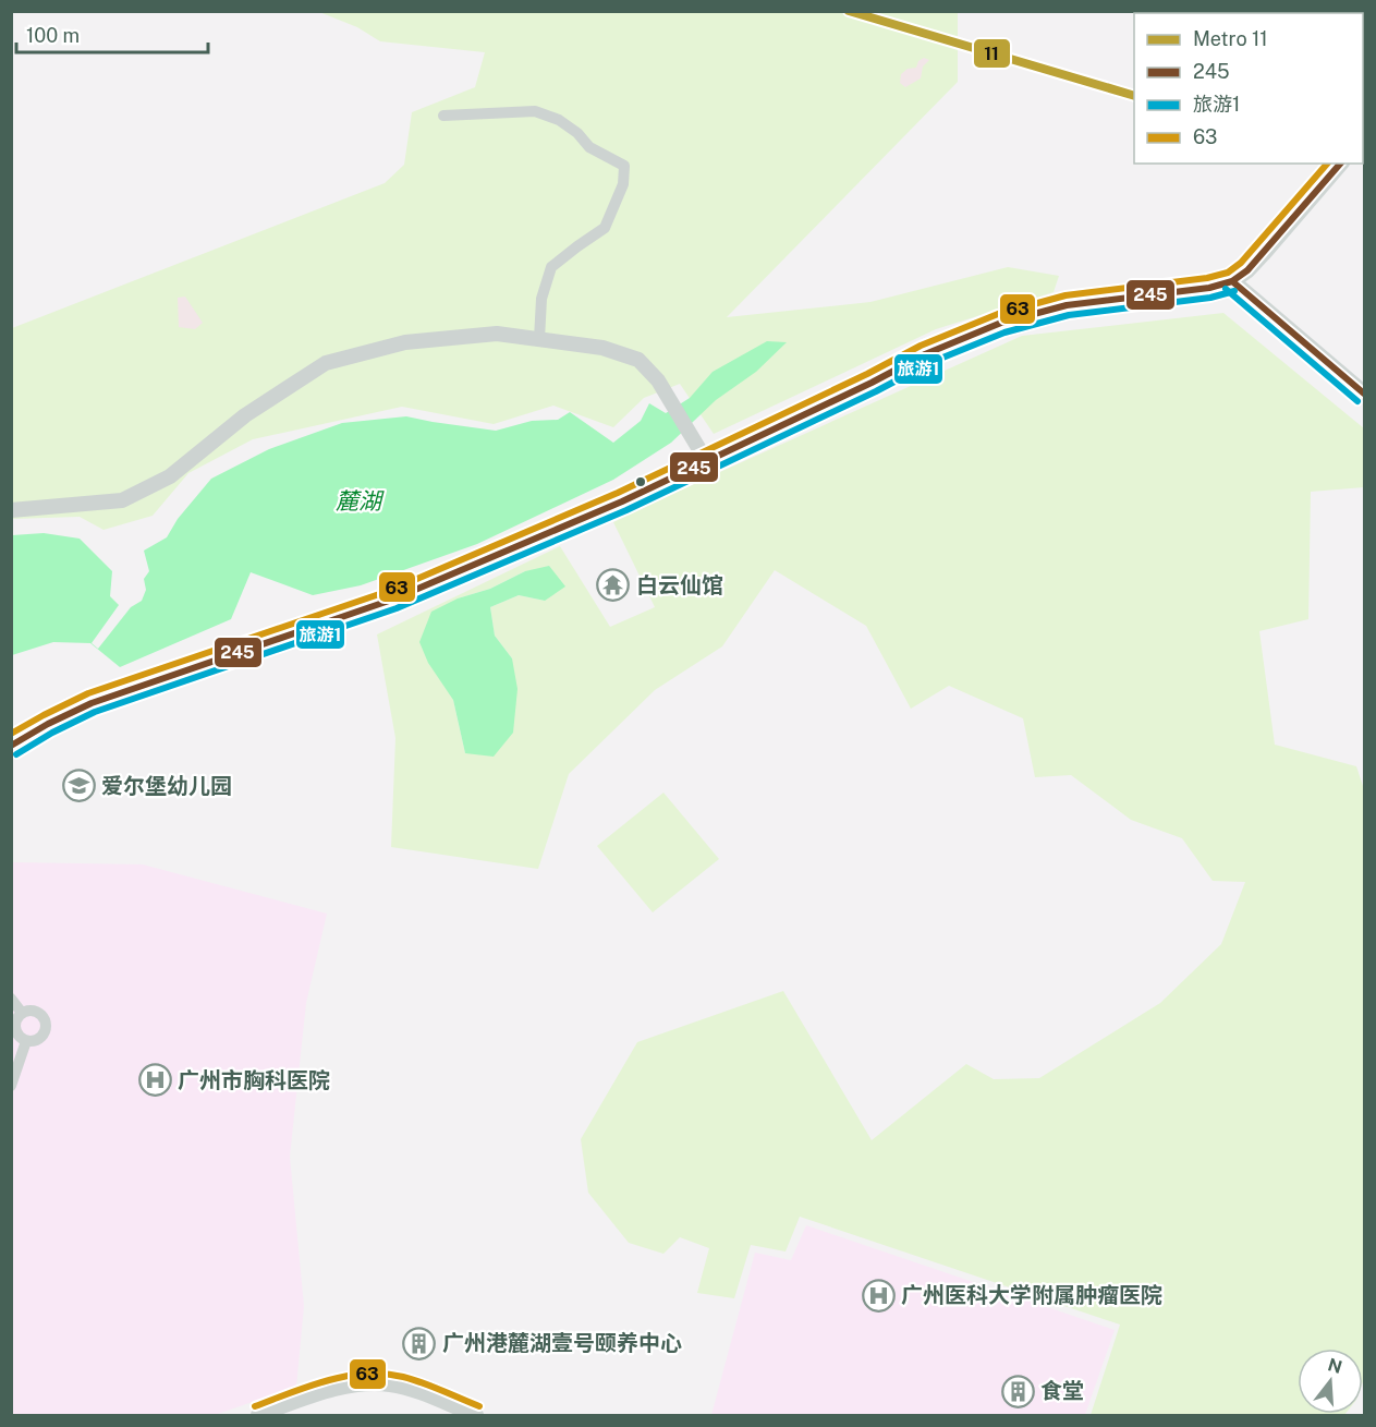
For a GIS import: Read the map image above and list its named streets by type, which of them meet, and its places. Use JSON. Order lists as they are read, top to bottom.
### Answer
{
  "water": ["麓湖"],
  "places": {
    "temple": ["白云仙馆"],
    "school or university": ["爱尔堡幼儿园"],
    "hospital": ["广州市胸科医院", "广州医科大学附属肿瘤医院"],
    "building": ["广州港麓湖壹号颐养中心", "食堂"]
  },
  "lines": [
    "metro line 11",
    "transit line 245",
    "transit line 63",
    "transit line 旅游1"
  ],
  "legend": [
    "Metro 11",
    "245",
    "旅游1",
    "63"
  ],
  "scale_bar": "100 m",
  "north": "top"
}
